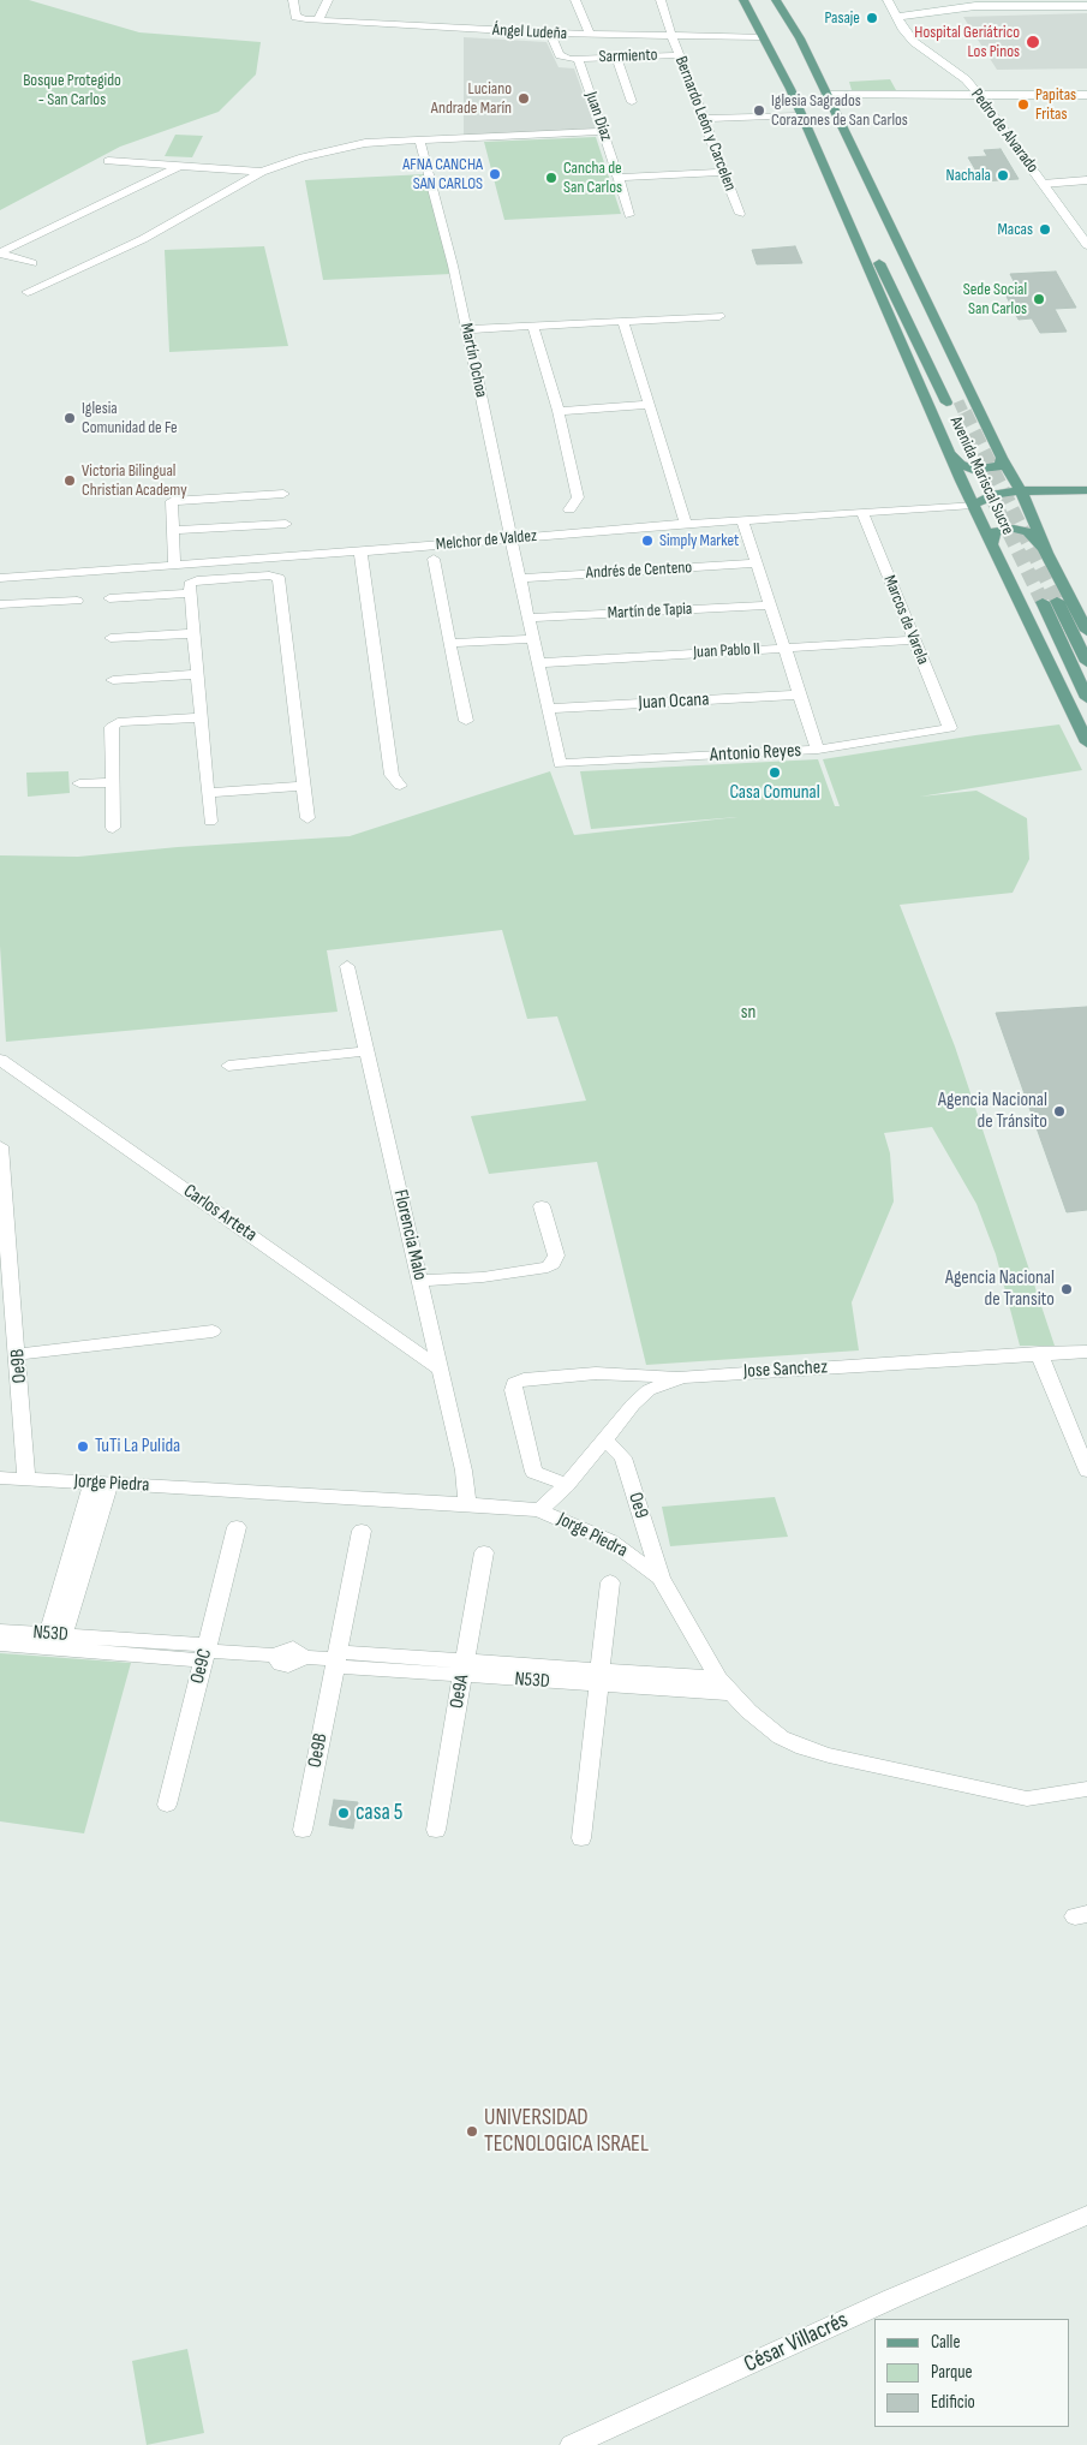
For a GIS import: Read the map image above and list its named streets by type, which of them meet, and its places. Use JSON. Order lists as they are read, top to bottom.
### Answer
{
  "streets": {
    "main road": ["Pedro de Alvarado", "Avenida Mariscal Sucre"],
    "street": [
      "Ángel Ludeña",
      "Sarmiento",
      "Juan Díaz",
      "Bernardo León y Carcelen",
      "Martín Ochoa",
      "Melchor de Valdez",
      "Andrés de Centeno",
      "Martín de Tapia",
      "Marcos de Varela",
      "Juan Pablo II",
      "Juan Ocana",
      "Antonio Reyes",
      "Carlos Arteta",
      "Florencia Malo",
      "Oe9B",
      "Jose Sanchez",
      "Jorge Piedra",
      "Oe9",
      "N53D",
      "Oe9C",
      "Oe9A",
      "César Villacrés"
    ]
  },
  "crossings": [
    ["Ángel Ludeña", "Bernardo León y Carcelen"],
    ["Ángel Ludeña", "Avenida Mariscal Sucre"],
    ["Sarmiento", "Juan Díaz"],
    ["Sarmiento", "Bernardo León y Carcelen"],
    ["Martín Ochoa", "Melchor de Valdez"],
    ["Martín Ochoa", "Andrés de Centeno"],
    ["Martín Ochoa", "Martín de Tapia"],
    ["Martín Ochoa", "Juan Pablo II"],
    ["Martín Ochoa", "Juan Ocana"],
    ["Martín Ochoa", "Antonio Reyes"],
    ["Avenida Mariscal Sucre", "Melchor de Valdez"],
    ["Melchor de Valdez", "Marcos de Varela"],
    ["Marcos de Varela", "Juan Pablo II"],
    ["Marcos de Varela", "Antonio Reyes"],
    ["Carlos Arteta", "Florencia Malo"],
    ["Florencia Malo", "Jorge Piedra"],
    ["Oe9B", "Jorge Piedra"],
    ["Oe9B", "N53D"],
    ["Jose Sanchez", "Jorge Piedra"],
    ["Jose Sanchez", "Oe9"],
    ["Jorge Piedra", "Oe9"],
    ["Jorge Piedra", "N53D"],
    ["N53D", "Oe9C"],
    ["N53D", "Oe9A"]
  ],
  "parks": ["Bosque Protegido - San Carlos", "sn"],
  "places": [
    "Pasaje",
    "Hospital Geriátrico Los Pinos",
    "Luciano Andrade Marín",
    "Papitas Fritas",
    "Iglesia Sagrados Corazones de San Carlos",
    "AFNA CANCHA SAN CARLOS",
    "Nachala",
    "Cancha de San Carlos",
    "Macas",
    "Sede Social San Carlos",
    "Iglesia Comunidad de Fe",
    "Victoria Bilingual Christian Academy",
    "Simply Market",
    "Casa Comunal",
    "Agencia Nacional de Tránsito",
    "Agencia Nacional de Transito",
    "TuTi La Pulida",
    "casa 5",
    "UNIVERSIDAD TECNOLOGICA ISRAEL"
  ],
  "legend": ["Calle", "Parque", "Edificio"]
}
